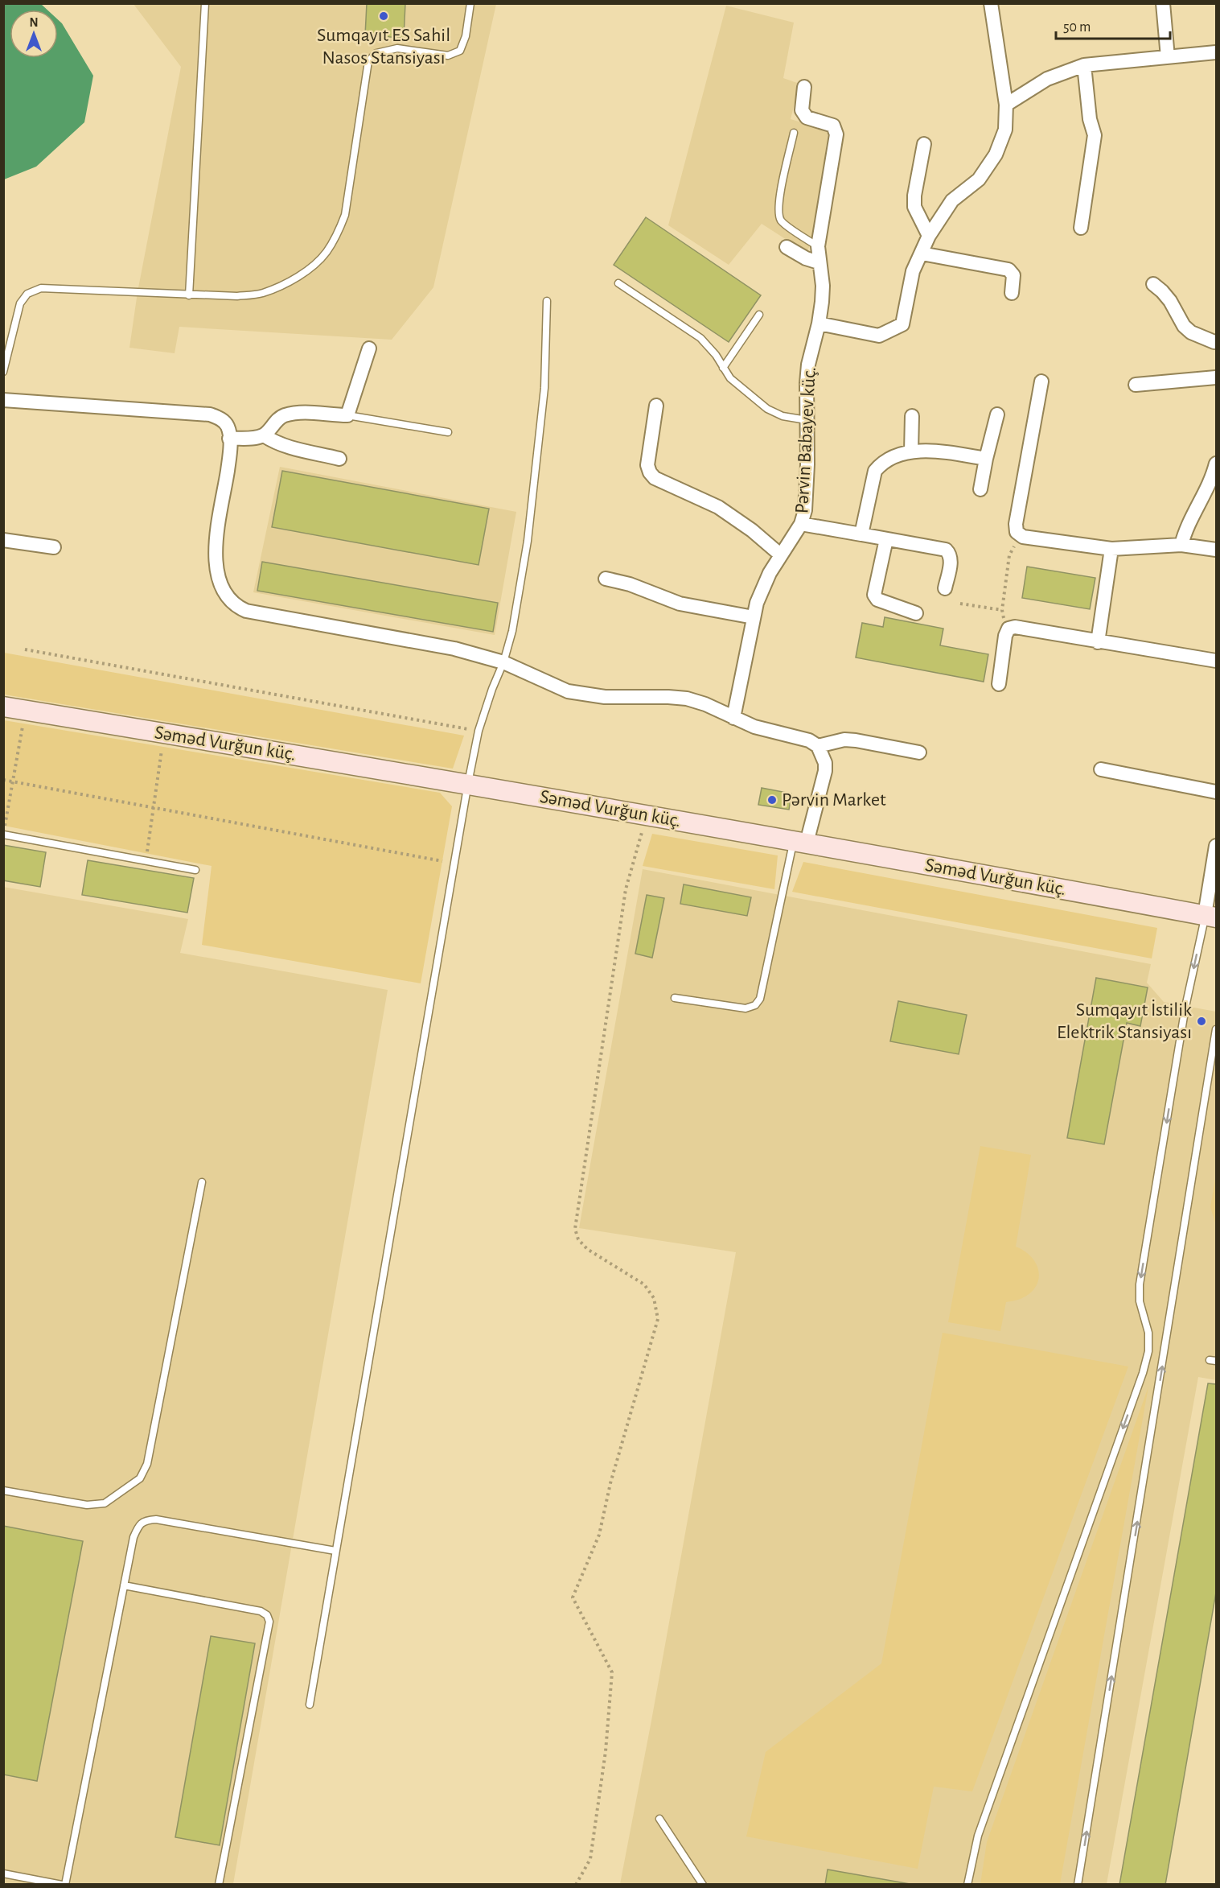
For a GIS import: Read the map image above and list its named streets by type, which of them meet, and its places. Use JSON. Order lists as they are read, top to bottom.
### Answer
{
  "streets": {
    "main road": ["Səməd Vurğun küç."],
    "street": ["Pərvin Babayev küç."]
  },
  "places": ["Sumqayıt ES Sahil Nasos Stansiyası", "Pərvin Market", "Sumqayıt İstilik Elektrik Stansiyası"],
  "scale_bar": "50 m",
  "north": "top"
}
